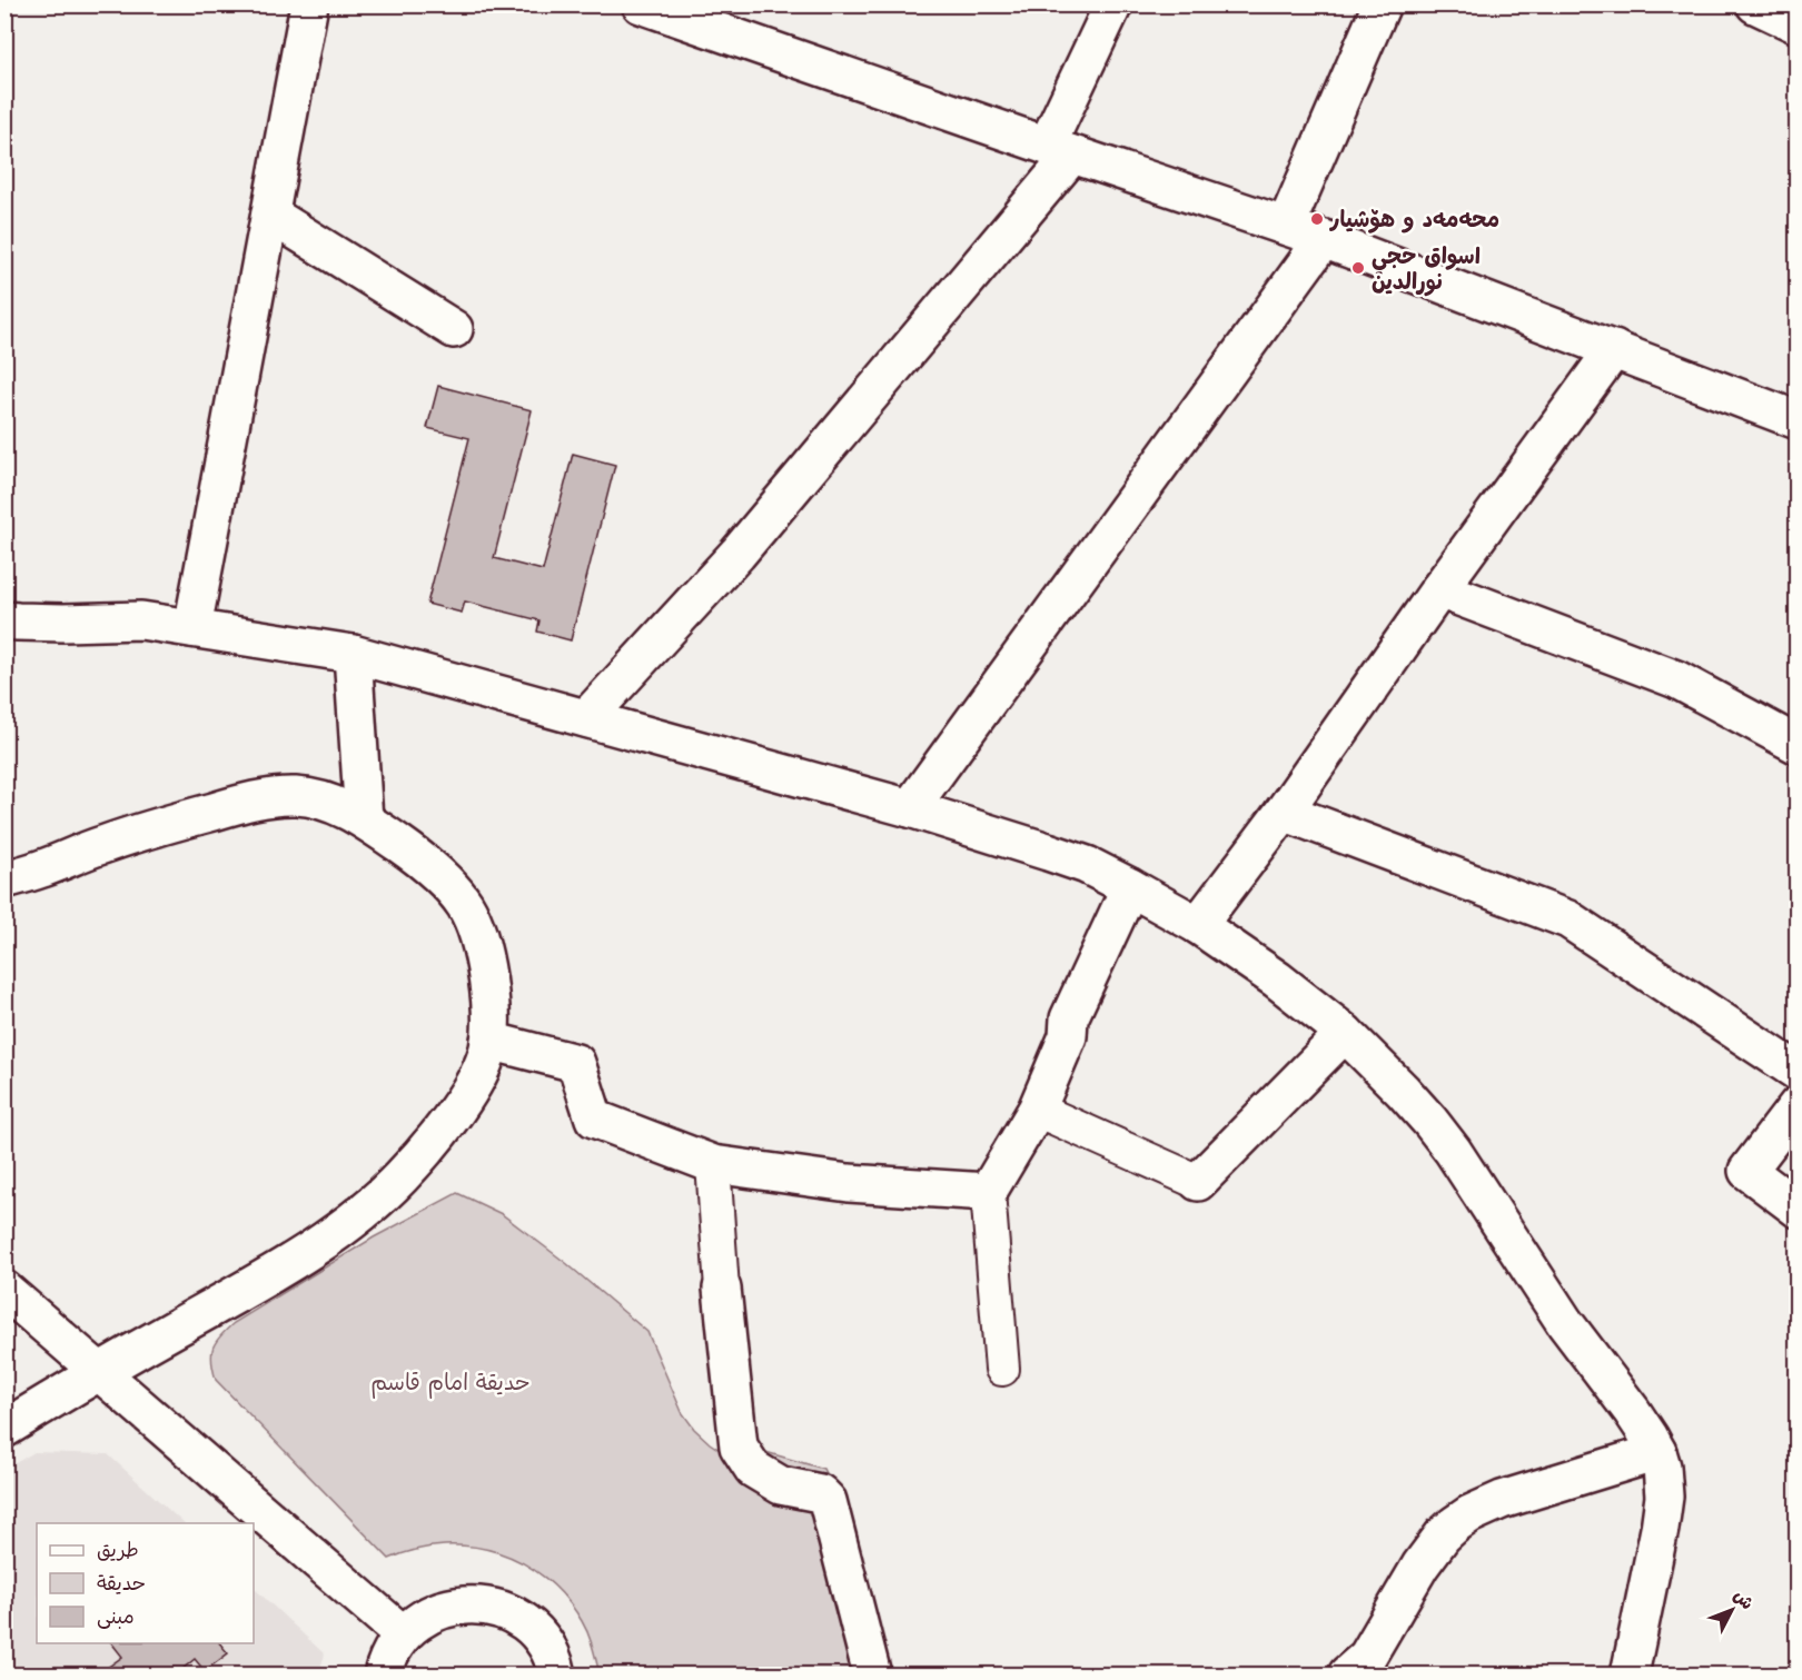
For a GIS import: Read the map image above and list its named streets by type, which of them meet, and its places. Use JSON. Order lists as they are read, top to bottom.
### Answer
{
  "parks": ["حديقة امام قاسم"],
  "places": ["محەمەد و هۆشیار", "اسواق حجي نورالدين"],
  "legend": ["طريق", "حديقة", "مبنى"],
  "north": "top right"
}
